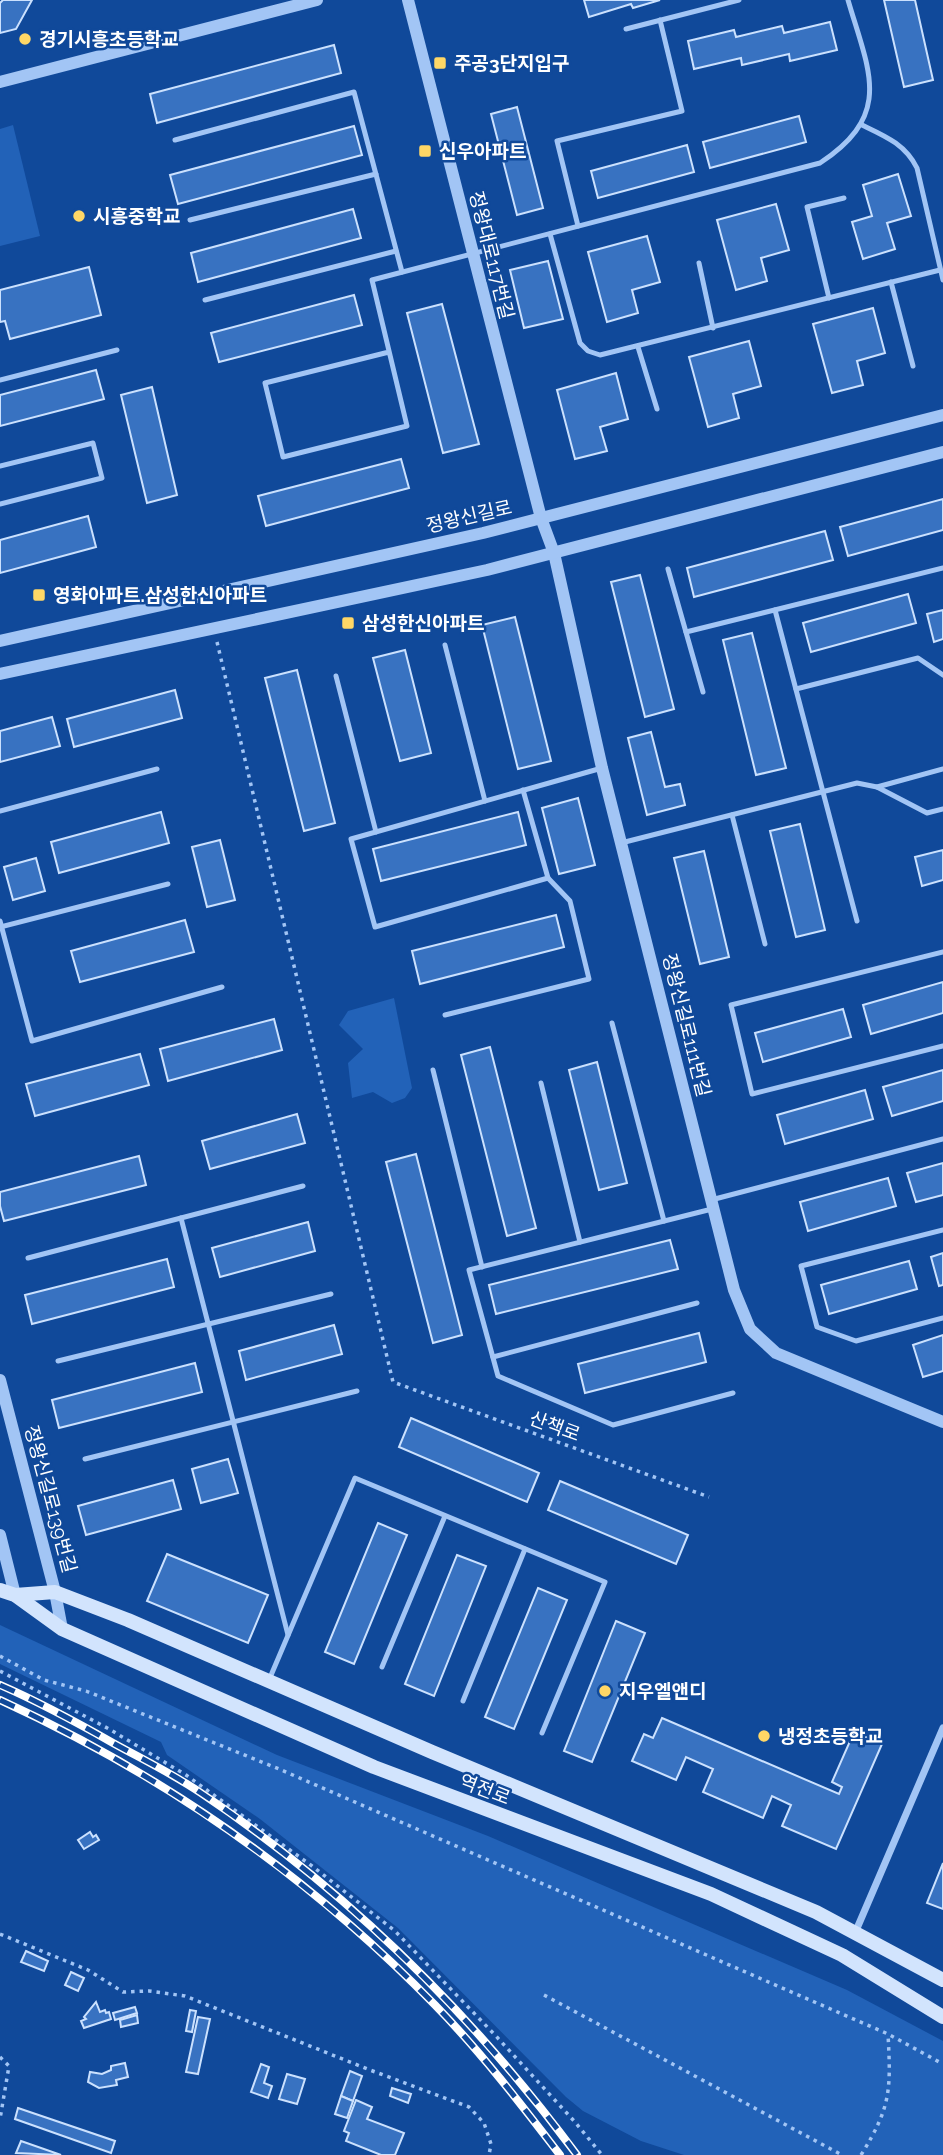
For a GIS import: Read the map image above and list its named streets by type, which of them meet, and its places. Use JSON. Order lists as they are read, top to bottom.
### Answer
{
  "streets": {
    "main road": ["역전로"],
    "street": [
      "정왕대로117번길",
      "정왕신길로",
      "정왕신길로111번길",
      "정왕신길로139번길"
    ],
    "path": ["산책로"]
  },
  "crossings": [
    ["정왕대로117번길", "정왕신길로"],
    ["정왕대로117번길", "정왕신길로111번길"],
    ["정왕신길로", "정왕신길로111번길"],
    ["정왕신길로139번길", "역전로"]
  ],
  "places": {
    "other": [
      "경기시흥초등학교",
      "시흥중학교",
      "지우엘앤디",
      "냉정초등학교"
    ],
    "transit": [
      "주공3단지입구",
      "신우아파트",
      "영화아파트.삼성한신아파트",
      "삼성한신아파트"
    ]
  }
}
